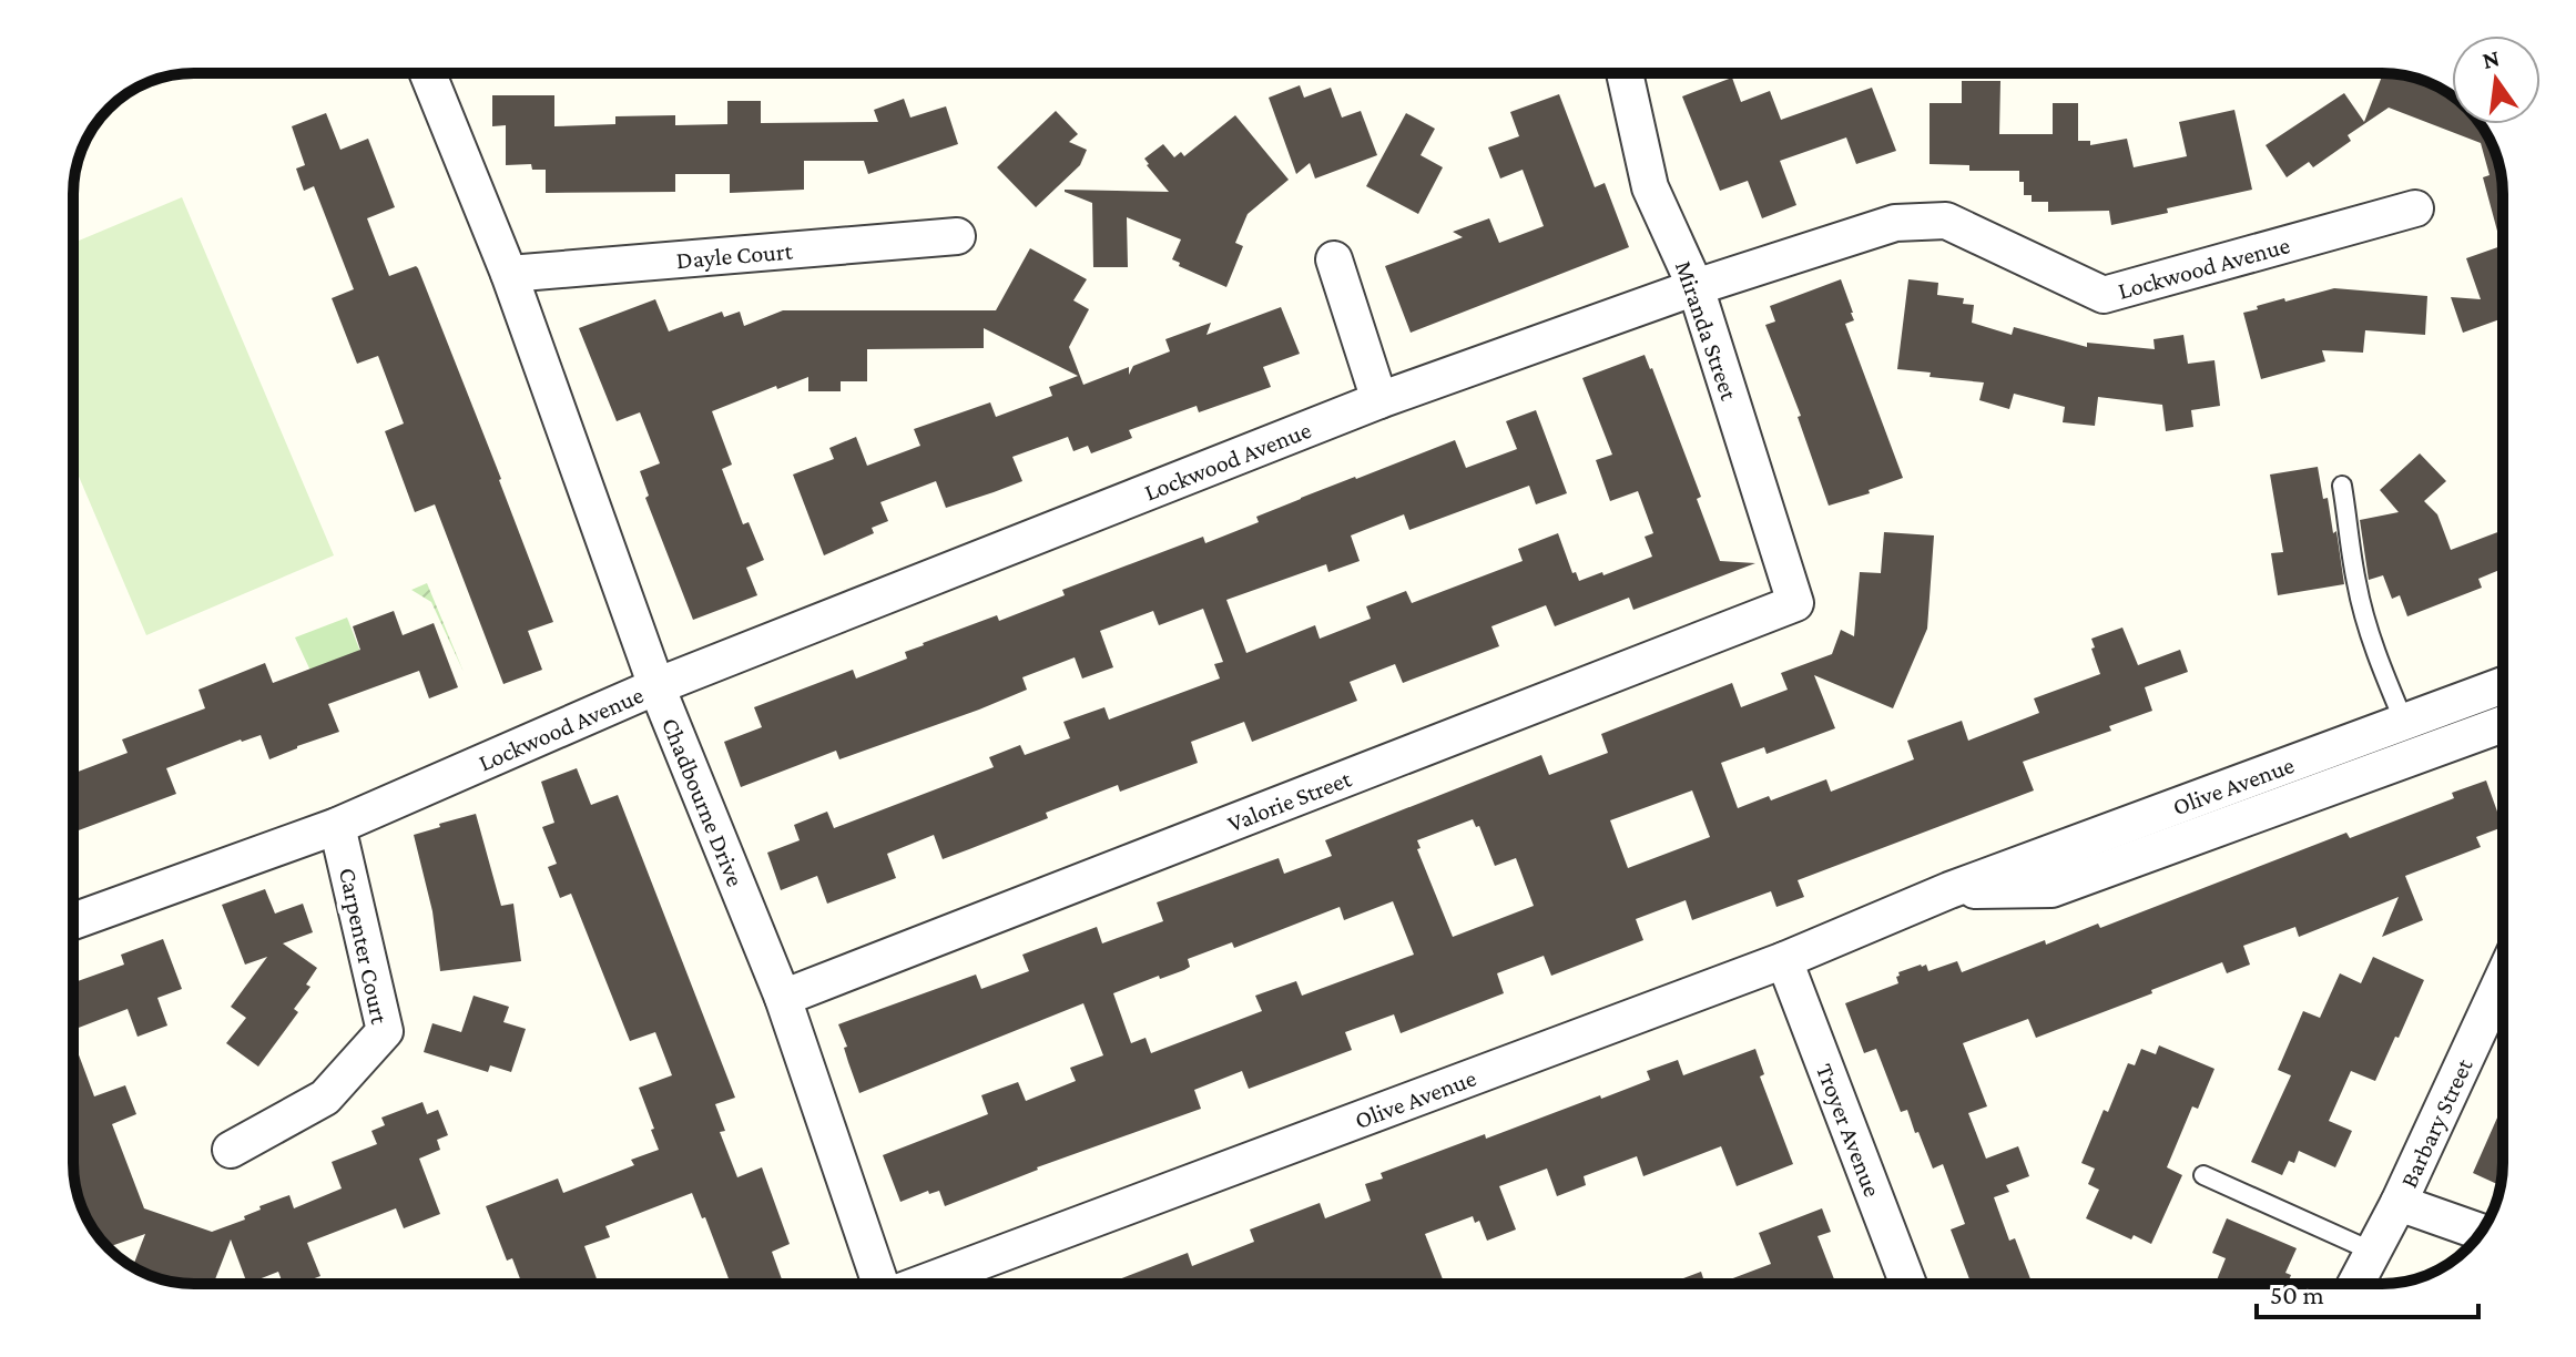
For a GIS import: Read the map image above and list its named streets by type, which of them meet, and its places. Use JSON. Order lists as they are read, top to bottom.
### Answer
{
  "streets": {
    "street": [
      "Dayle Court",
      "Lockwood Avenue",
      "Miranda Street",
      "Olive Avenue",
      "Chadbourne Drive",
      "Valorie Street",
      "Carpenter Court",
      "Barbary Street",
      "Troyer Avenue"
    ]
  },
  "crossings": [
    ["Dayle Court", "Chadbourne Drive"],
    ["Lockwood Avenue", "Miranda Street"],
    ["Lockwood Avenue", "Chadbourne Drive"],
    ["Lockwood Avenue", "Carpenter Court"],
    ["Miranda Street", "Valorie Street"],
    ["Olive Avenue", "Troyer Avenue"],
    ["Chadbourne Drive", "Valorie Street"]
  ],
  "scale_bar": "50 m",
  "north": "top"
}
